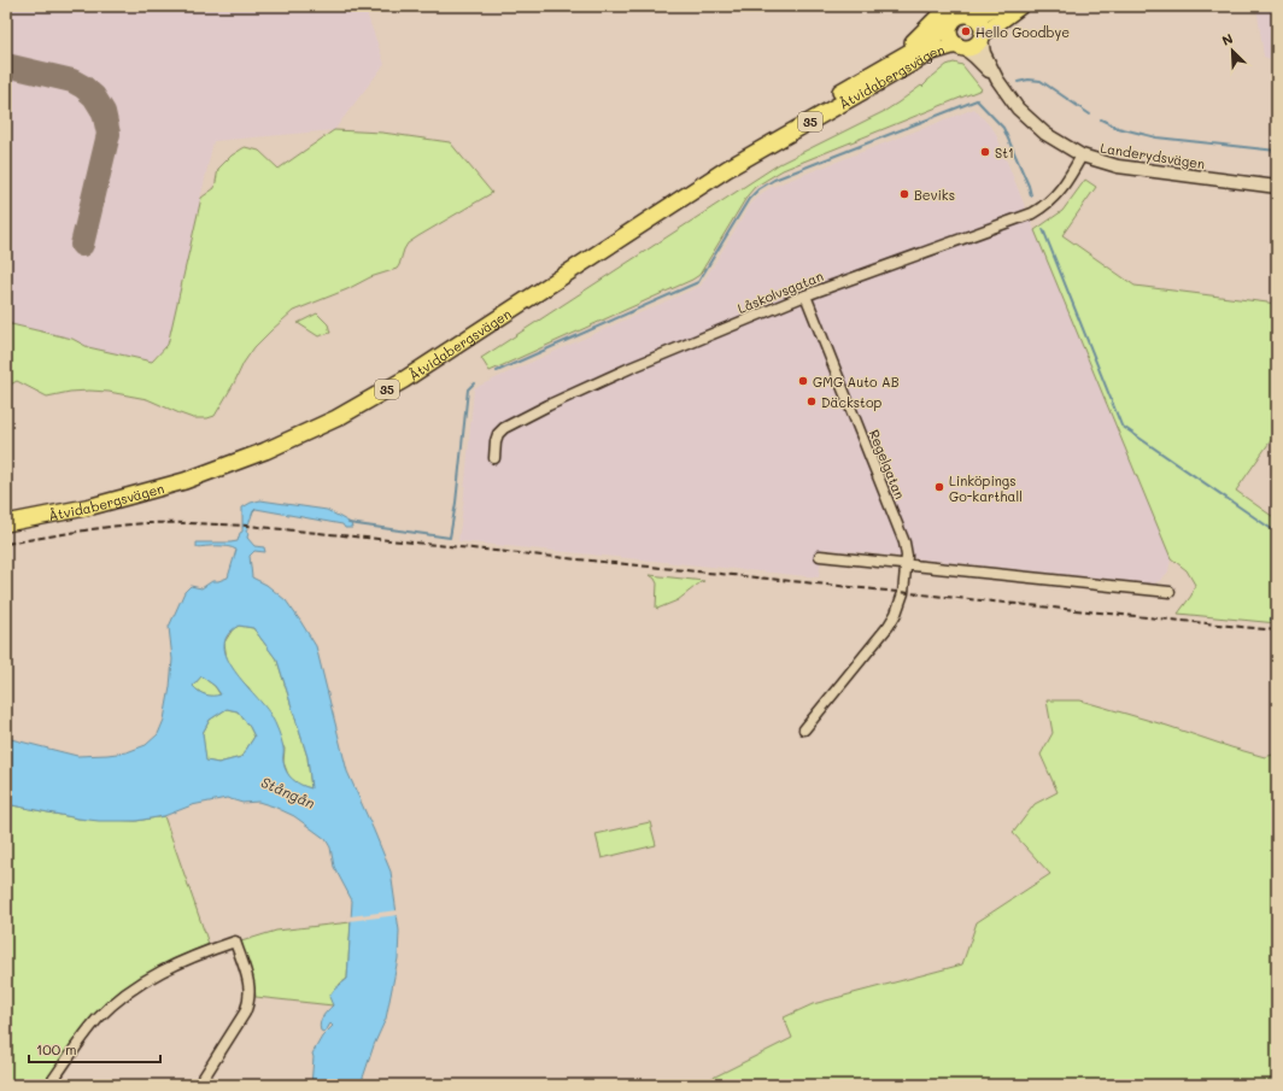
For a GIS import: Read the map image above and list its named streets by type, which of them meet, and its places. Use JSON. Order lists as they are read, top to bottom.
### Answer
{
  "streets": {
    "main road": ["Åtvidabergsvägen", "35"],
    "street": ["Landerydsvägen", "Låskolvsgatan", "Regelgatan"]
  },
  "crossings": [
    ["Åtvidabergsvägen", "35"],
    ["Åtvidabergsvägen", "Landerydsvägen"],
    ["35", "Landerydsvägen"],
    ["Landerydsvägen", "Låskolvsgatan"],
    ["Låskolvsgatan", "Regelgatan"]
  ],
  "water": ["Stångån"],
  "places": [
    "Hello Goodbye",
    "St1",
    "Beviks",
    "GMG Auto AB",
    "Däckstop",
    "Linköpings Go-karthall"
  ],
  "scale_bar": "100 m",
  "north": "top left"
}
